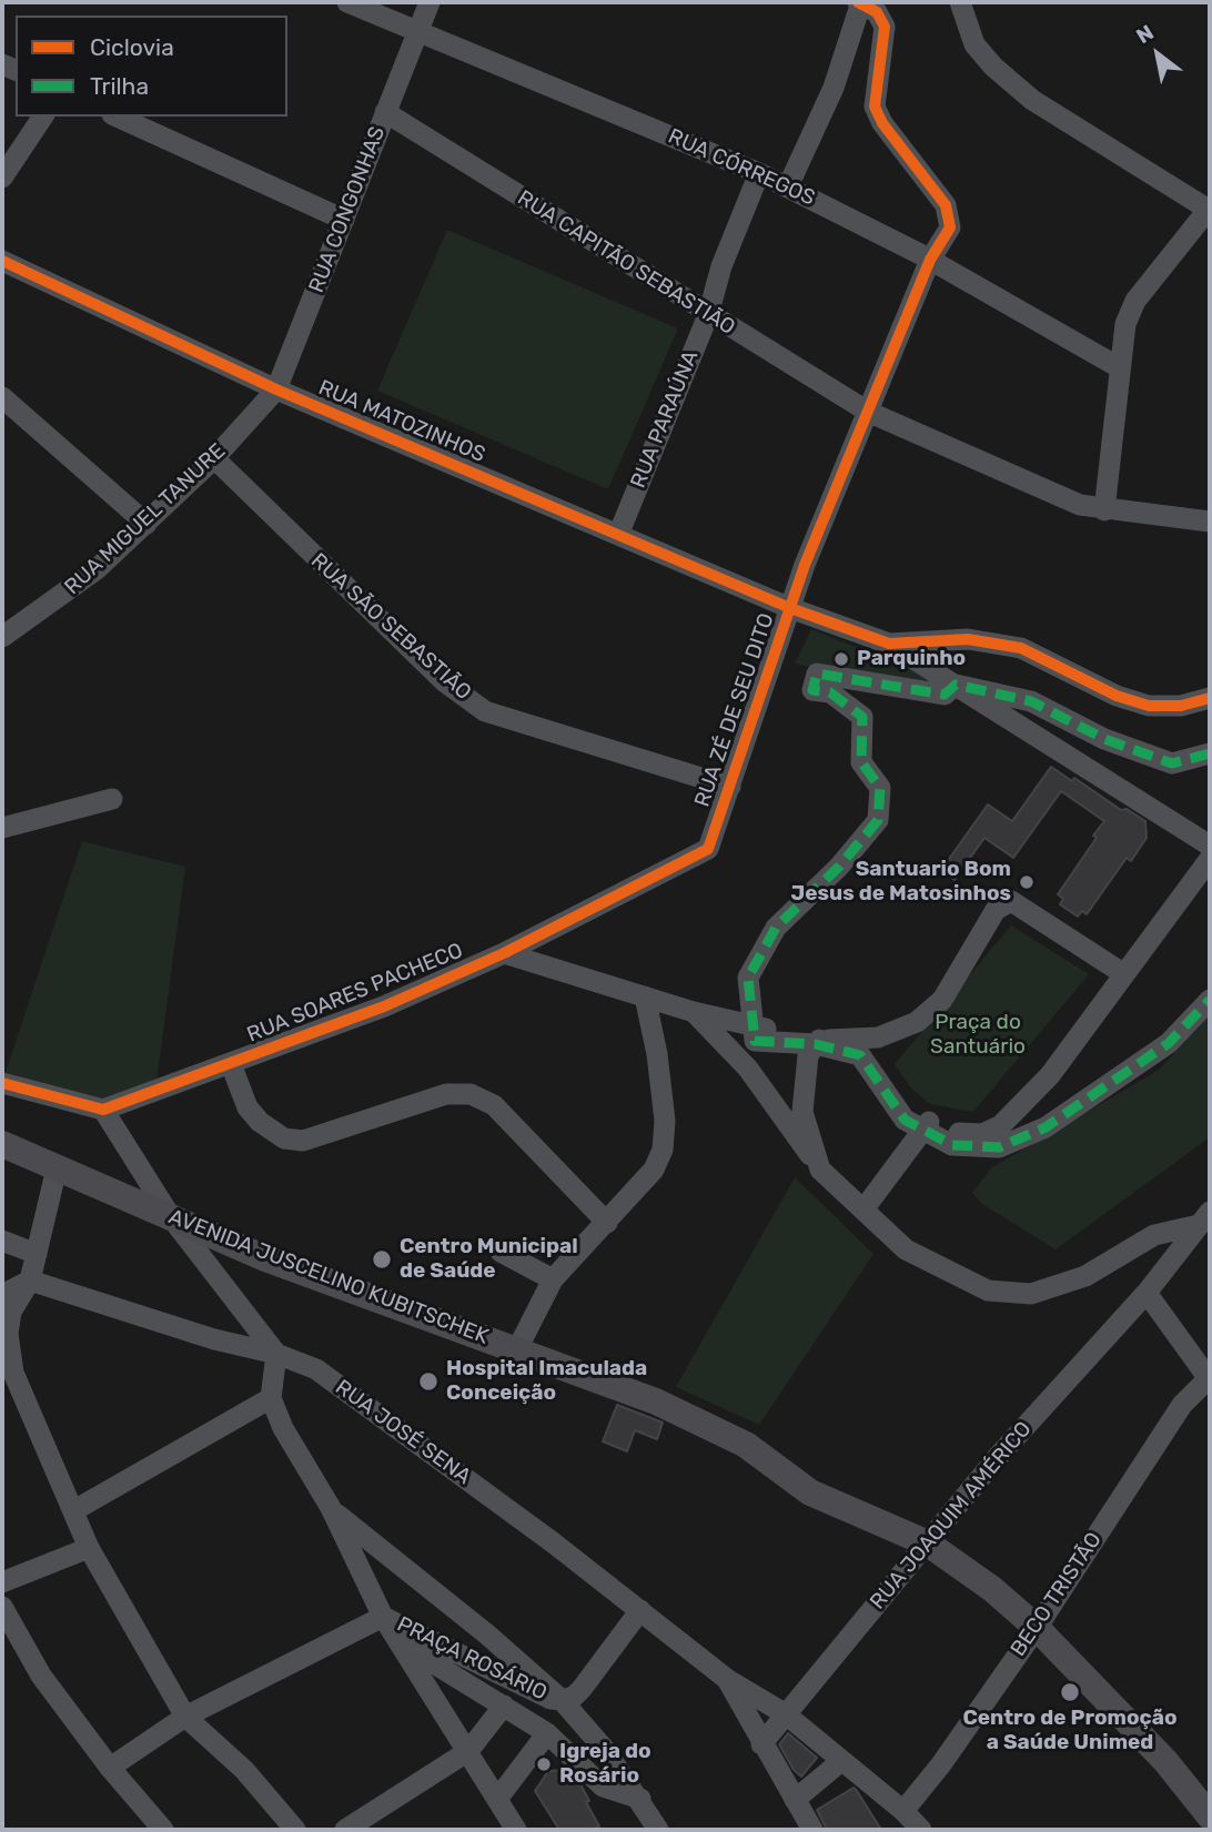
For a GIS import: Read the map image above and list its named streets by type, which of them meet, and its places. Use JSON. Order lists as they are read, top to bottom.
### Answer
{
  "streets": {
    "main road": ["AVENIDA JUSCELINO KUBITSCHEK"],
    "street": [
      "RUA CÓRREGOS",
      "RUA CONGONHAS",
      "RUA CAPITÃO SEBASTIÃO",
      "RUA PARAÚNA",
      "RUA MATOZINHOS",
      "RUA MIGUEL TANURE",
      "RUA SÃO SEBASTIÃO",
      "RUA ZÉ DE SEU DITO",
      "RUA SOARES PACHECO",
      "RUA JOSÉ SENA",
      "RUA JOAQUIM AMÉRICO",
      "BECO TRISTÃO",
      "PRAÇA ROSÁRIO"
    ]
  },
  "crossings": [
    ["RUA CÓRREGOS", "RUA CONGONHAS"],
    ["RUA CÓRREGOS", "RUA PARAÚNA"],
    ["RUA CÓRREGOS", "RUA ZÉ DE SEU DITO"],
    ["RUA CONGONHAS", "RUA CAPITÃO SEBASTIÃO"],
    ["RUA CONGONHAS", "RUA MATOZINHOS"],
    ["RUA CONGONHAS", "RUA MIGUEL TANURE"],
    ["RUA CAPITÃO SEBASTIÃO", "RUA PARAÚNA"],
    ["RUA CAPITÃO SEBASTIÃO", "RUA ZÉ DE SEU DITO"],
    ["RUA PARAÚNA", "RUA MATOZINHOS"],
    ["RUA MATOZINHOS", "RUA MIGUEL TANURE"],
    ["RUA MATOZINHOS", "RUA ZÉ DE SEU DITO"],
    ["RUA MIGUEL TANURE", "RUA SÃO SEBASTIÃO"],
    ["RUA SÃO SEBASTIÃO", "RUA ZÉ DE SEU DITO"],
    ["RUA ZÉ DE SEU DITO", "RUA SOARES PACHECO"],
    ["AVENIDA JUSCELINO KUBITSCHEK", "RUA JOAQUIM AMÉRICO"],
    ["AVENIDA JUSCELINO KUBITSCHEK", "BECO TRISTÃO"],
    ["RUA JOSÉ SENA", "RUA JOAQUIM AMÉRICO"],
    ["RUA JOSÉ SENA", "BECO TRISTÃO"]
  ],
  "parks": ["Praça do Santuário"],
  "places": [
    "Parquinho",
    "Santuario Bom Jesus de Matosinhos",
    "Centro Municipal de Saúde",
    "Hospital Imaculada Conceição",
    "Centro de Promoção a Saúde Unimed",
    "Igreja do Rosário"
  ],
  "legend": ["Ciclovia", "Trilha"],
  "north": "top left"
}
